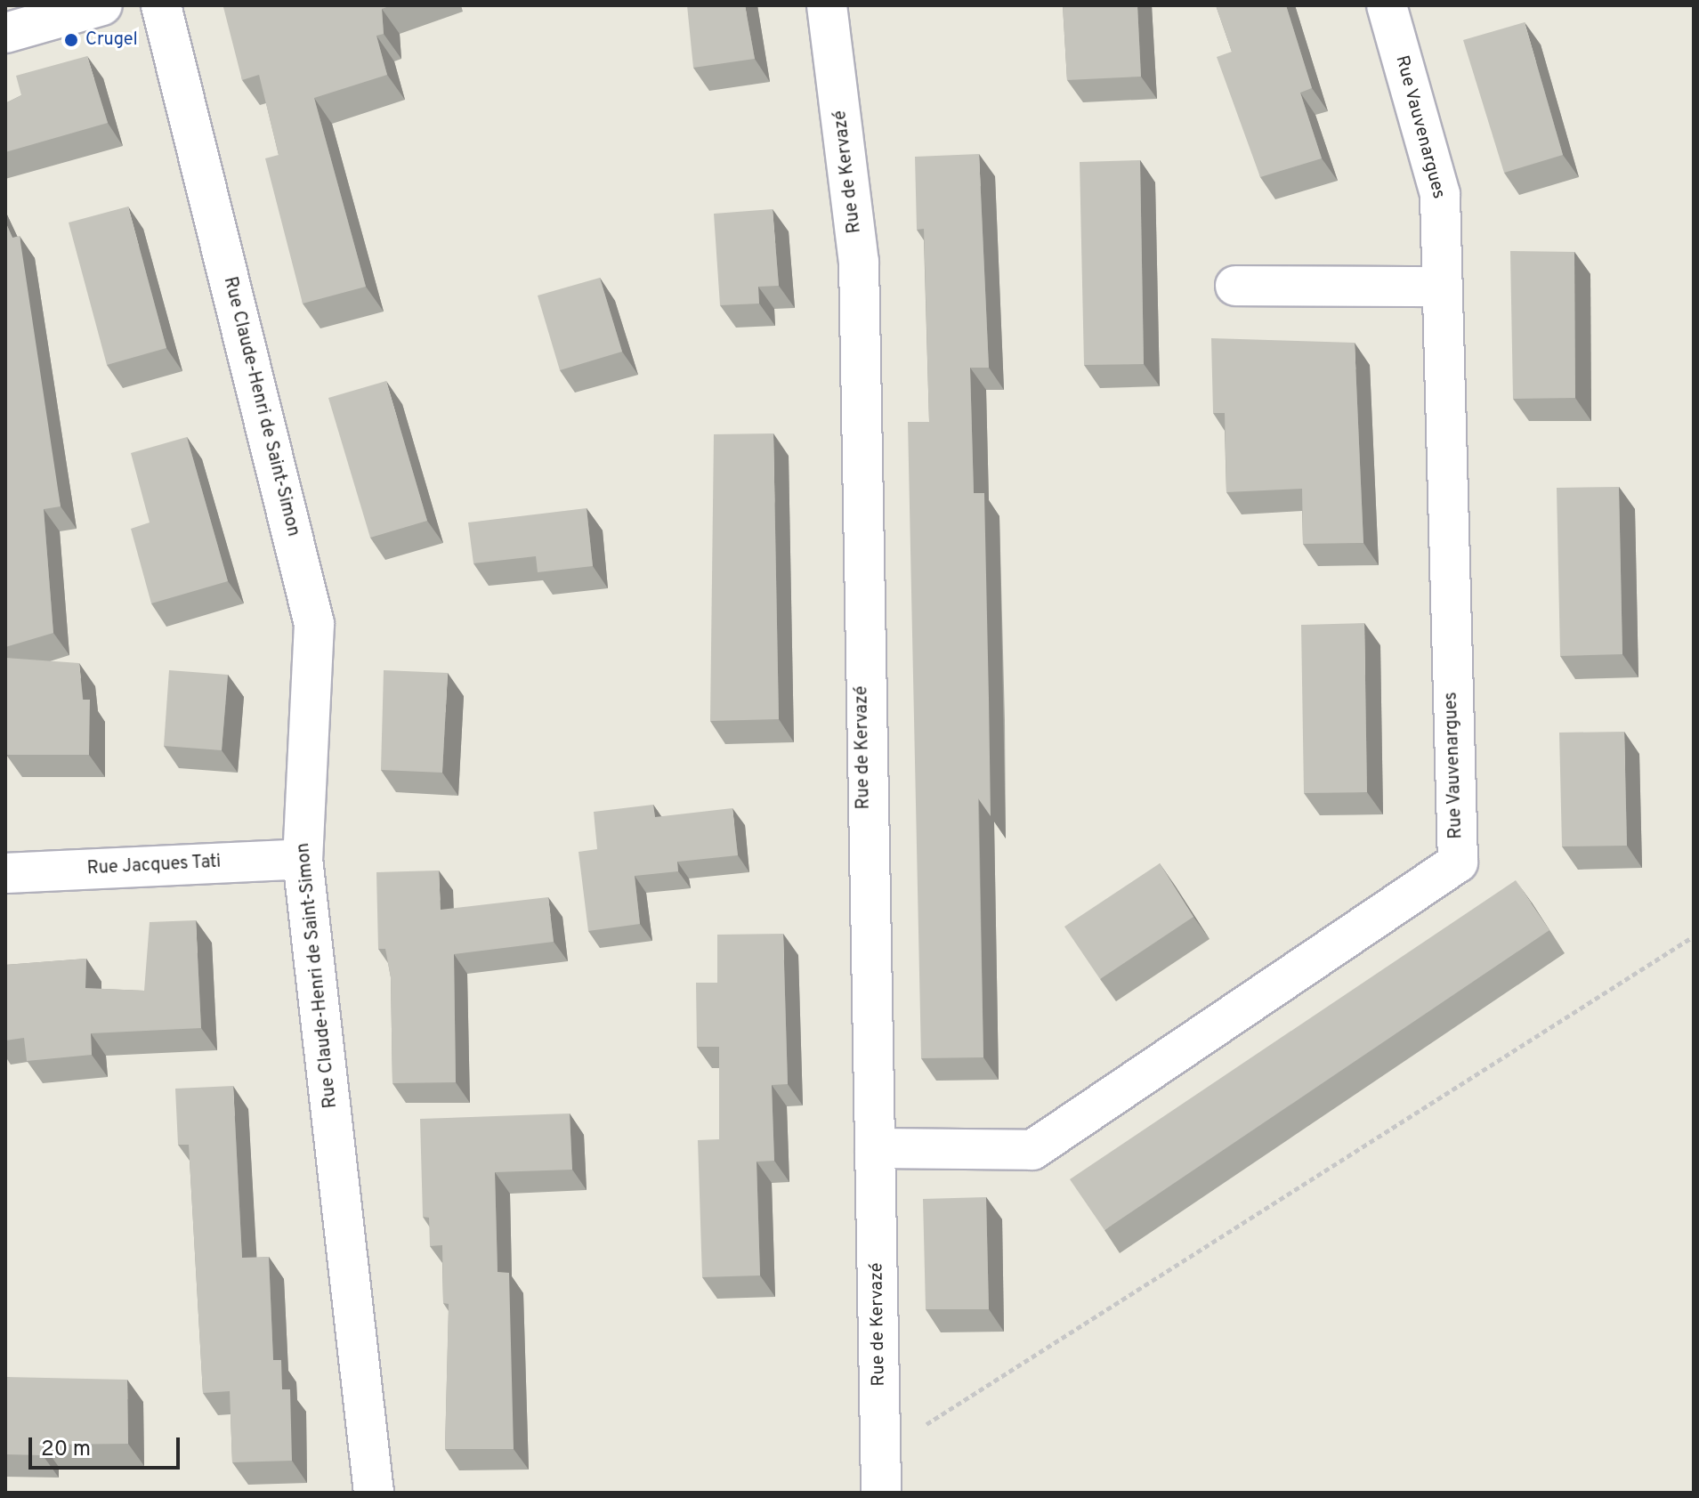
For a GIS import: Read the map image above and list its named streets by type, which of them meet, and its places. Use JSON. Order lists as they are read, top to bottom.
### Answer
{
  "streets": {
    "street": [
      "Rue Vauvenargues",
      "Rue de Kervazé",
      "Rue Claude-Henri de Saint-Simon",
      "Rue Jacques Tati"
    ]
  },
  "crossings": [
    ["Rue Vauvenargues", "Rue de Kervazé"],
    ["Rue Claude-Henri de Saint-Simon", "Rue Jacques Tati"]
  ],
  "places": ["Crugel"],
  "scale_bar": "20 m"
}
